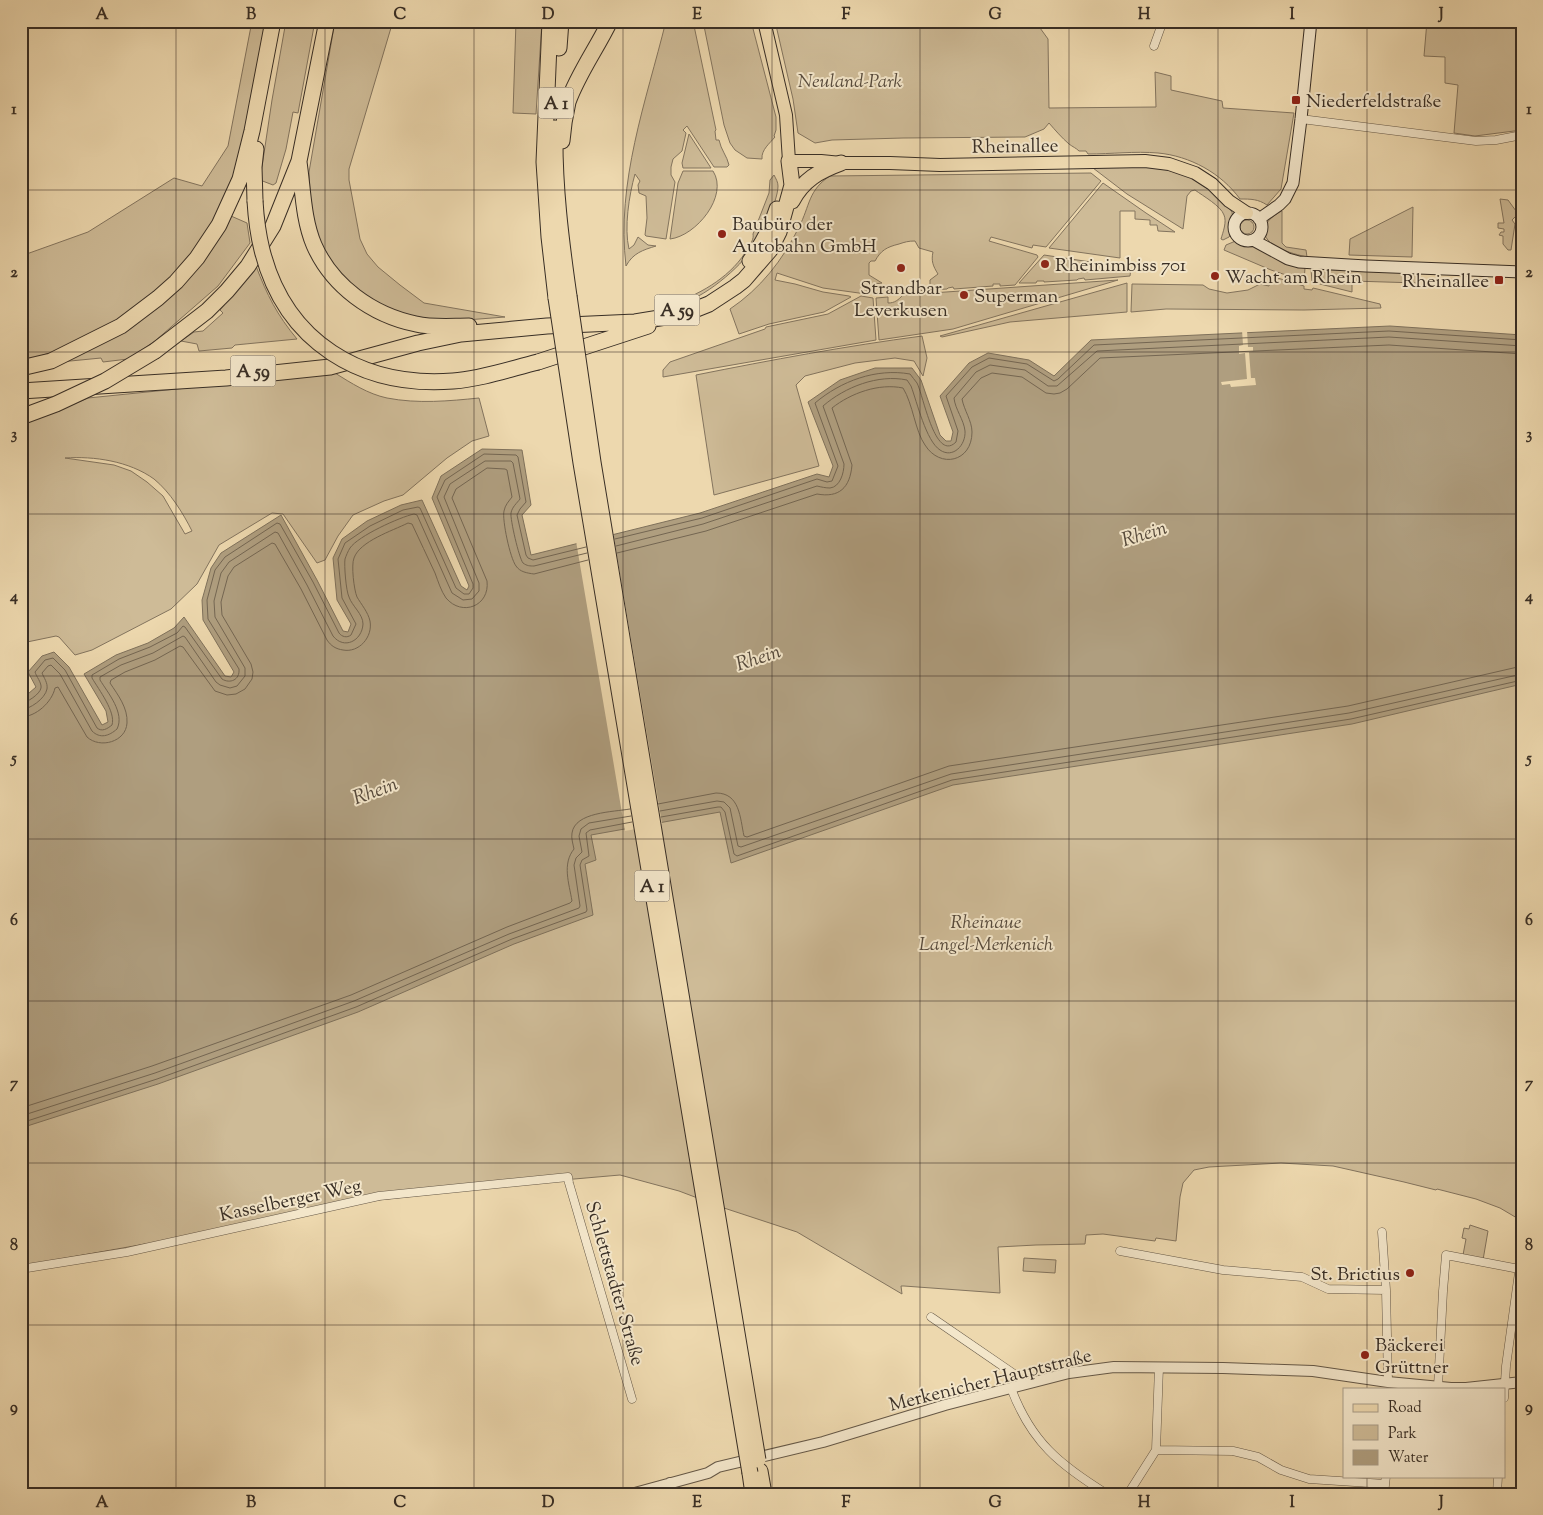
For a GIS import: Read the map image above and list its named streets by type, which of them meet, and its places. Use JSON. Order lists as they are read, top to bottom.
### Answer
{
  "streets": {
    "highway": ["A 1", "A 59"],
    "main road": ["Rheinallee"],
    "street": ["Kasselberger Weg", "Schlettstadter Straße", "Merkenicher Hauptstraße"]
  },
  "crossings": [
    ["Rheinallee", "A 59"],
    ["Kasselberger Weg", "Schlettstadter Straße"]
  ],
  "water": ["Rhein"],
  "parks": ["Neuland-Park", "Rheinaue Langel-Merkenich"],
  "places": {
    "transit": ["Niederfeldstraße", "Rheinallee"],
    "other": [
      "Baubüro der Autobahn GmbH",
      "Rheinimbiss 701",
      "Strandbar Leverkusen",
      "Wacht am Rhein",
      "Superman",
      "St. Brictius",
      "Bäckerei Grüttner"
    ]
  },
  "legend": ["Road", "Park", "Water"],
  "grid": {
    "columns": [
      "A",
      "B",
      "C",
      "D",
      "E",
      "F",
      "G",
      "H",
      "I",
      "J"
    ],
    "rows": [
      "1",
      "2",
      "3",
      "4",
      "5",
      "6",
      "7",
      "8",
      "9"
    ]
  }
}
